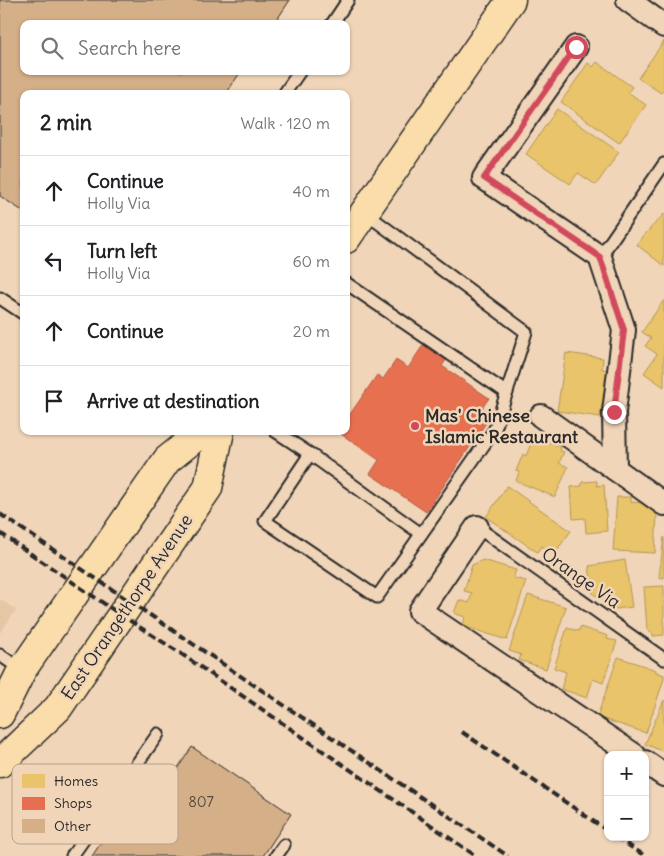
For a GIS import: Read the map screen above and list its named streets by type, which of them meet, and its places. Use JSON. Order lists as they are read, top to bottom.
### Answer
{
  "streets": {
    "main road": ["East Orangethorpe Avenue"],
    "lane": ["Orange Via"]
  },
  "places": ["Mas' Chinese Islamic Restaurant"],
  "house_numbers": ["807"],
  "legend": ["Homes", "Shops", "Other"],
  "page": {
    "search": "Search here",
    "heading": ["2 min", "Walk · 120 m"],
    "list": [
      ["Continue", "Holly Via", "40 m"],
      ["Turn left", "Holly Via", "60 m"],
      ["Continue", "20 m"],
      "Arrive at destination"
    ],
    "map_buttons": ["+", "−"]
  }
}
